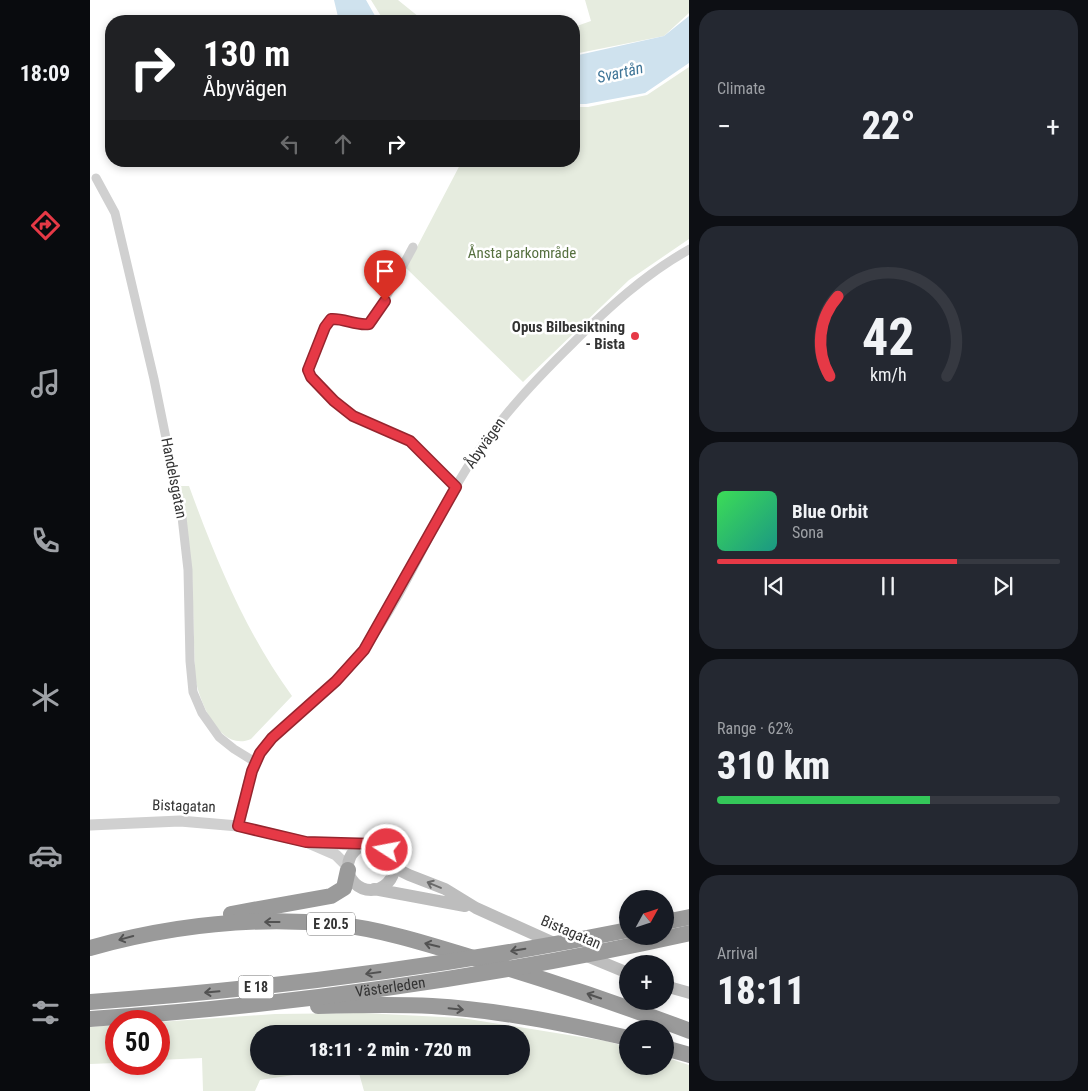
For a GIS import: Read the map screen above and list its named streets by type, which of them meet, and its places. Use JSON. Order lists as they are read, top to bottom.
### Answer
{
  "streets": {
    "highway": ["E 20.5", "E 18", "Västerleden"],
    "main road": ["Bistagatan"],
    "street": ["Åbyvägen", "Handelsgatan"]
  },
  "crossings": [
    ["Åbyvägen", "Handelsgatan"],
    ["Åbyvägen", "Bistagatan"],
    ["Bistagatan", "E 20.5"]
  ],
  "water": ["Svartån"],
  "parks": ["Ånsta parkområde"],
  "places": ["Opus Bilbesiktning - Bista"],
  "north": "top right",
  "page": {
    "tabs": "18:09",
    "tile": [
      "Climate",
      ["Range · 62%", "310 km"],
      ["Arrival", "18:11"]
    ],
    "turn": ["130 m", "Åbyvägen"],
    "heat": ["−", "22°", "+"],
    "song": ["Blue Orbit", "Sona"],
    "map_buttons": ["+", "−"],
    "limit": "50",
    "trip": "18:11 · 2 min · 720 m",
    "gauge": ["42", "km/h"]
  }
}
